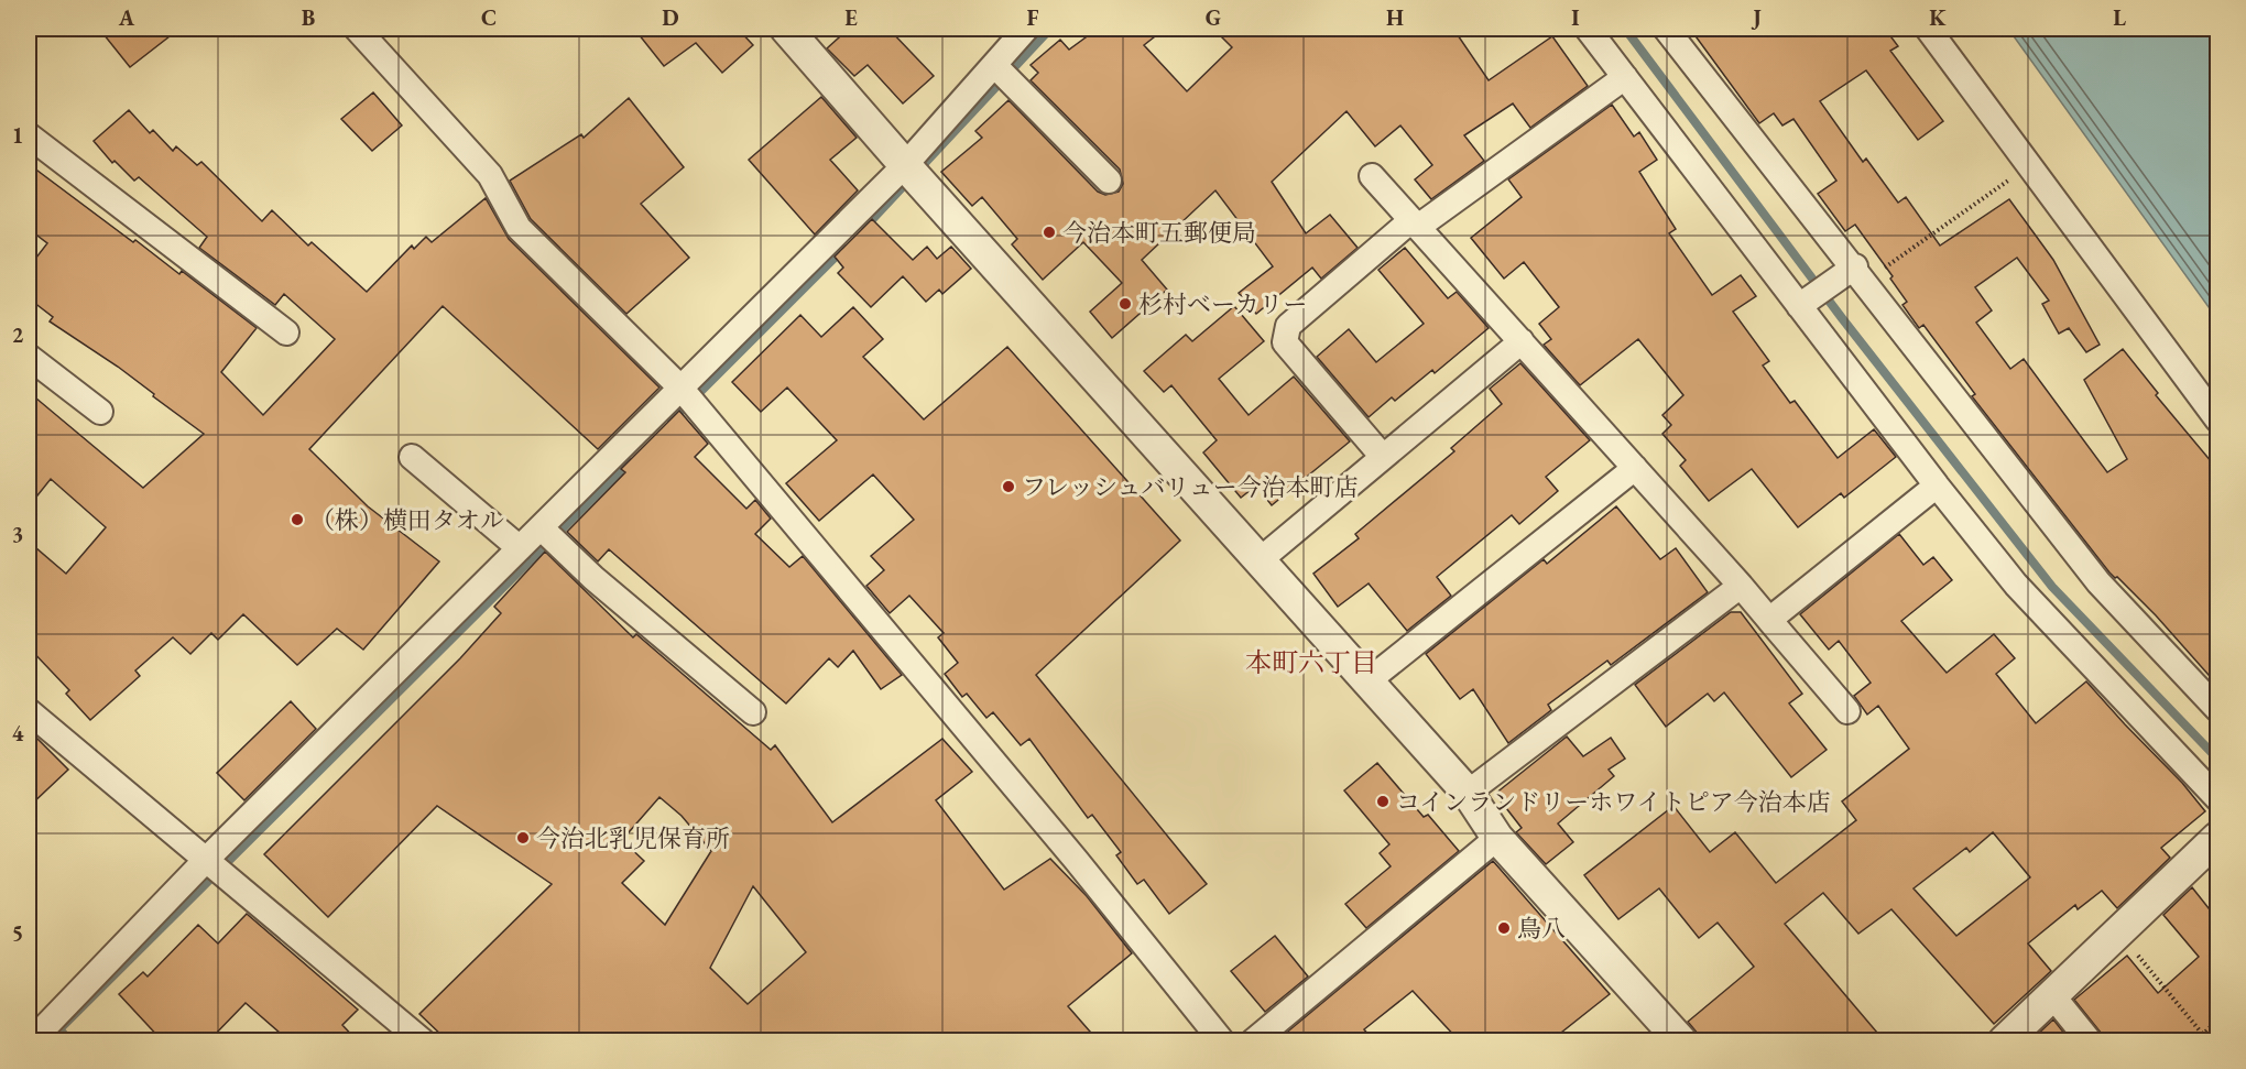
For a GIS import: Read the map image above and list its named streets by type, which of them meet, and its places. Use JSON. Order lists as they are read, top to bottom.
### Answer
{
  "districts": ["本町六丁目"],
  "places": [
    "今治本町五郵便局",
    "杉村ベーカリー",
    "フレッシュバリュー今治本町店",
    "（株）横田タオル",
    "コインランドリーホワイトピア今治本店",
    "今治北乳児保育所",
    "鳥八"
  ],
  "grid": {
    "columns": [
      "A",
      "B",
      "C",
      "D",
      "E",
      "F",
      "G",
      "H",
      "I",
      "J",
      "K",
      "L"
    ],
    "rows": [
      "1",
      "2",
      "3",
      "4",
      "5"
    ]
  }
}
